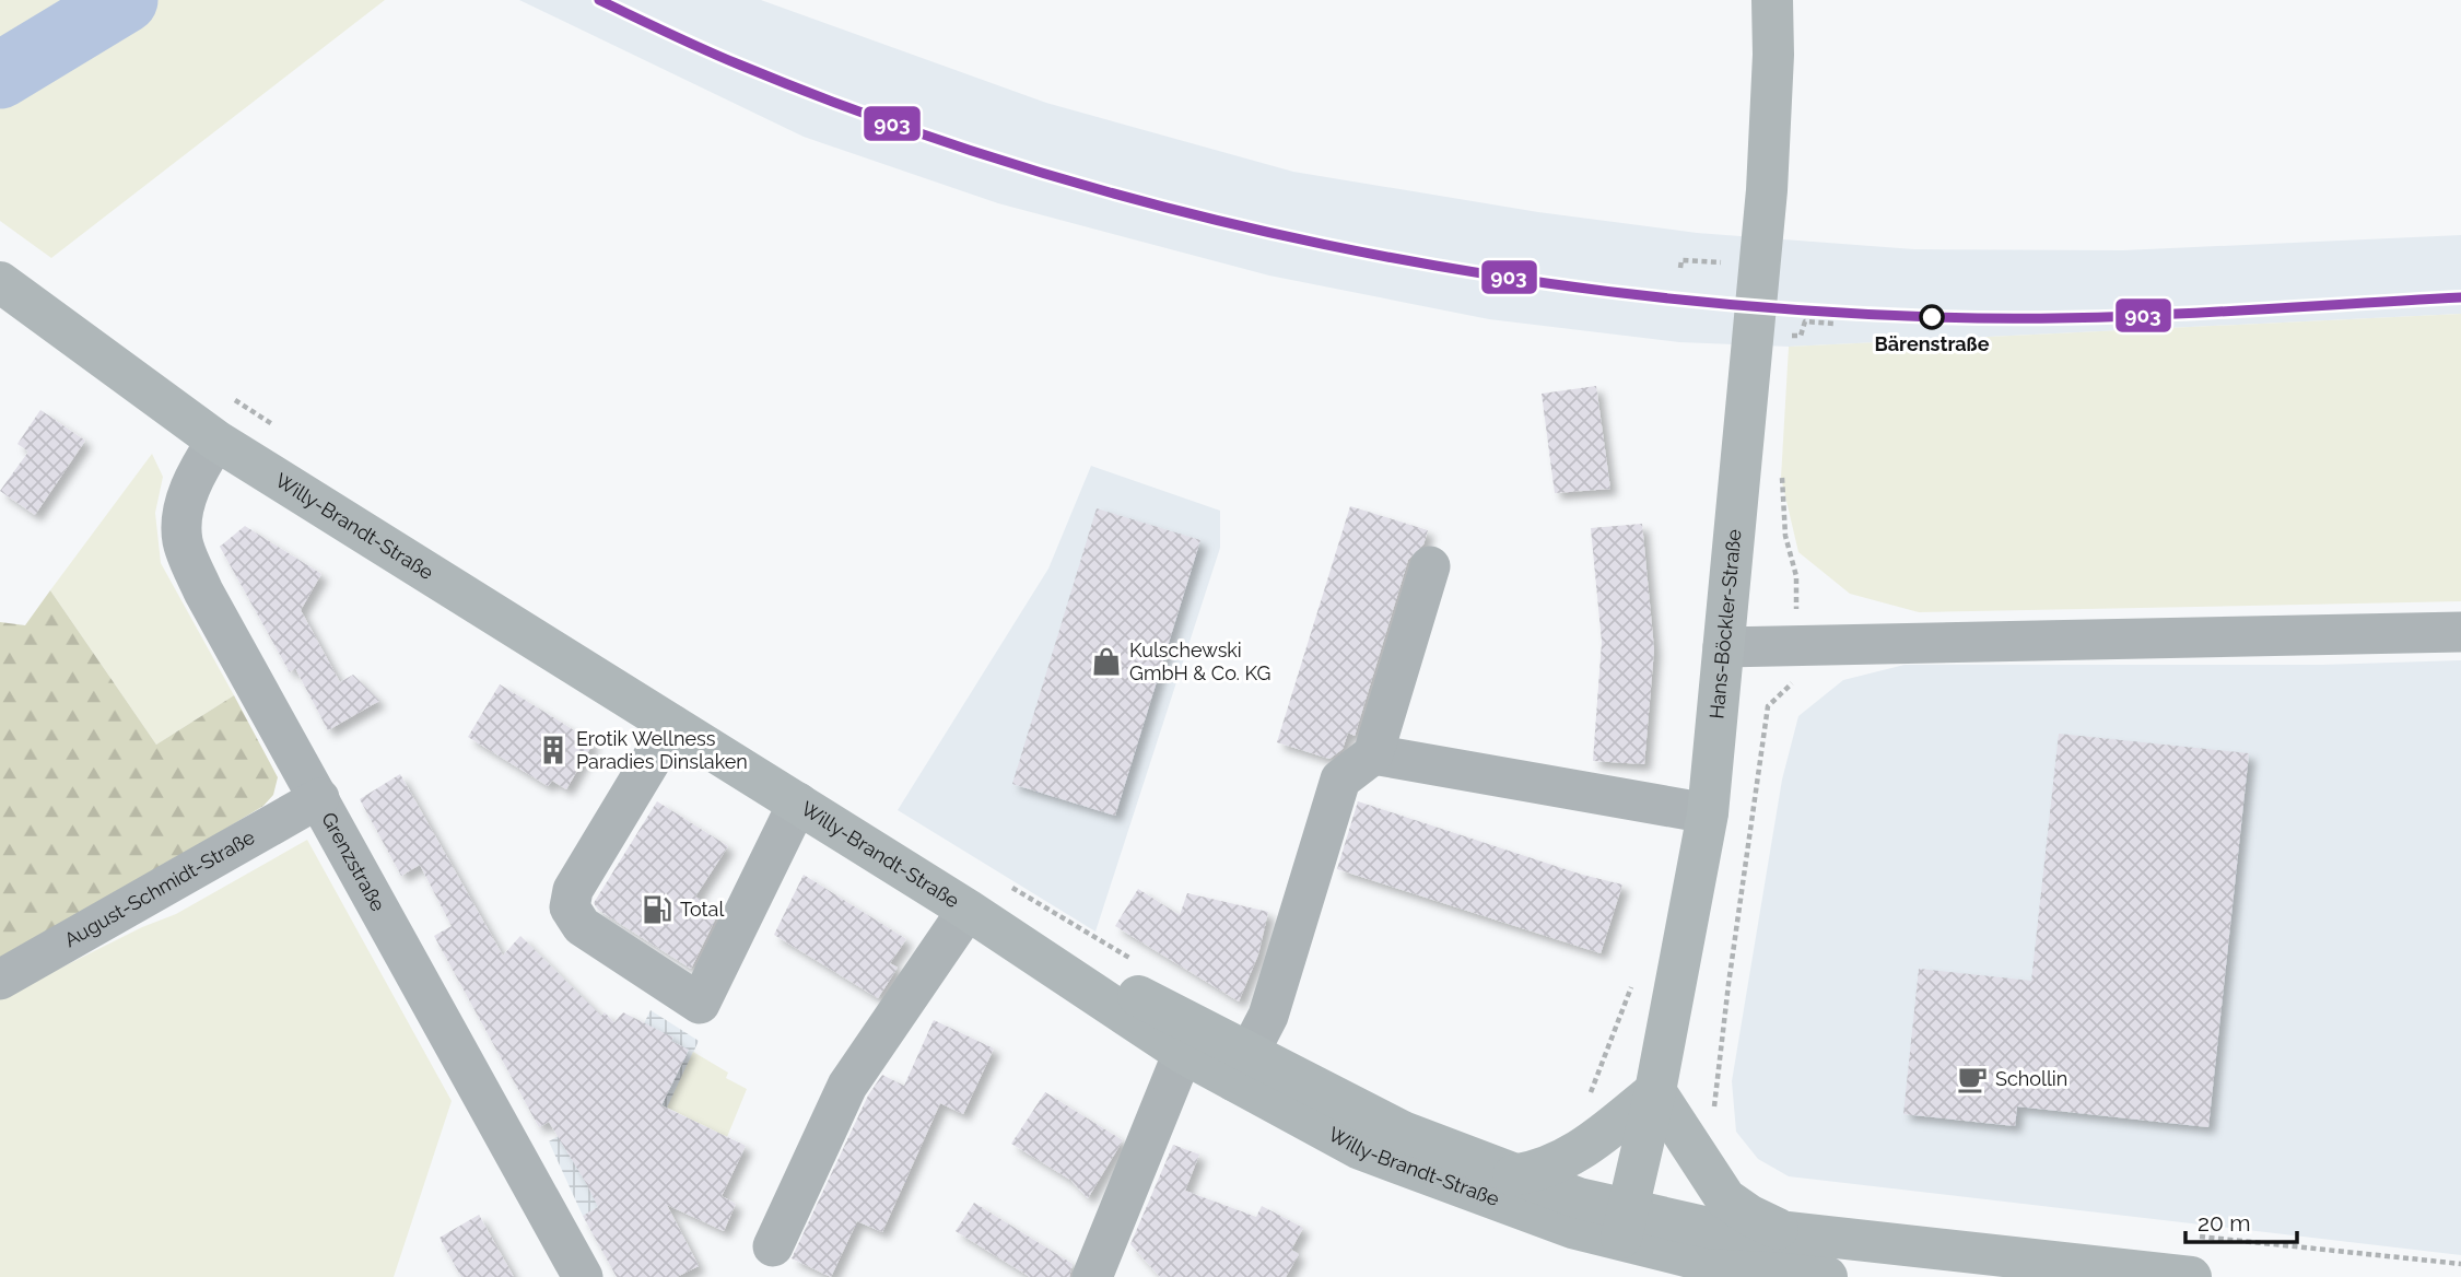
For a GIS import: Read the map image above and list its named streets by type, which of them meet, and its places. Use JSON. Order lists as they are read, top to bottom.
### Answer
{
  "streets": {
    "main road": ["Willy-Brandt-Straße", "Hans-Böckler-Straße"],
    "street": ["Grenzstraße", "August-Schmidt-Straße"]
  },
  "crossings": [
    ["Willy-Brandt-Straße", "Hans-Böckler-Straße"],
    ["Willy-Brandt-Straße", "Grenzstraße"],
    ["Grenzstraße", "August-Schmidt-Straße"]
  ],
  "places": {
    "other": ["Bärenstraße"],
    "shop": ["Kulschewski GmbH & Co. KG"],
    "building": ["Erotik Wellness Paradies Dinslaken"],
    "fuel station": ["Total"],
    "cafe": ["Schollin"]
  },
  "lines": ["transit line 903"],
  "scale_bar": "20 m"
}
